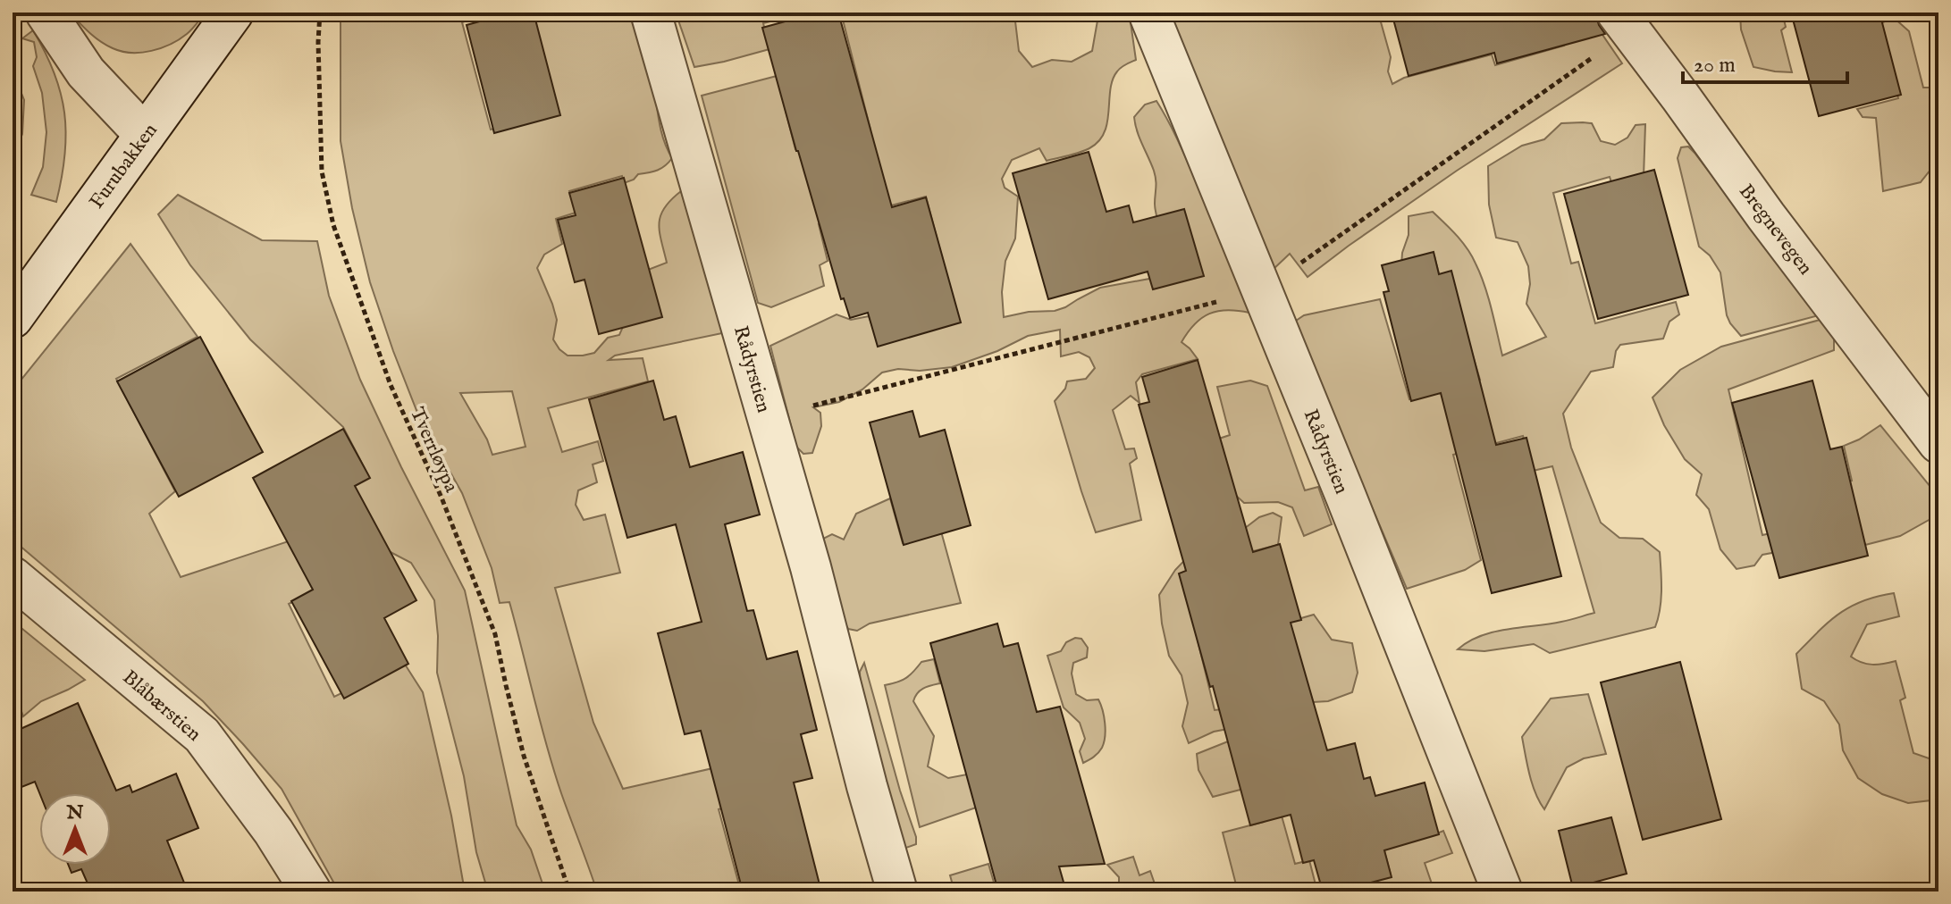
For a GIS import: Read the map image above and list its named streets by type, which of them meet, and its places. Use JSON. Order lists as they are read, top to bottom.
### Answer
{
  "streets": {
    "street": [
      "Furubakken",
      "Bregnevegen",
      "Rådyrstien",
      "Blåbærstien"
    ],
    "path": ["Tverrløypa"]
  },
  "scale_bar": "20 m",
  "north": "top"
}
